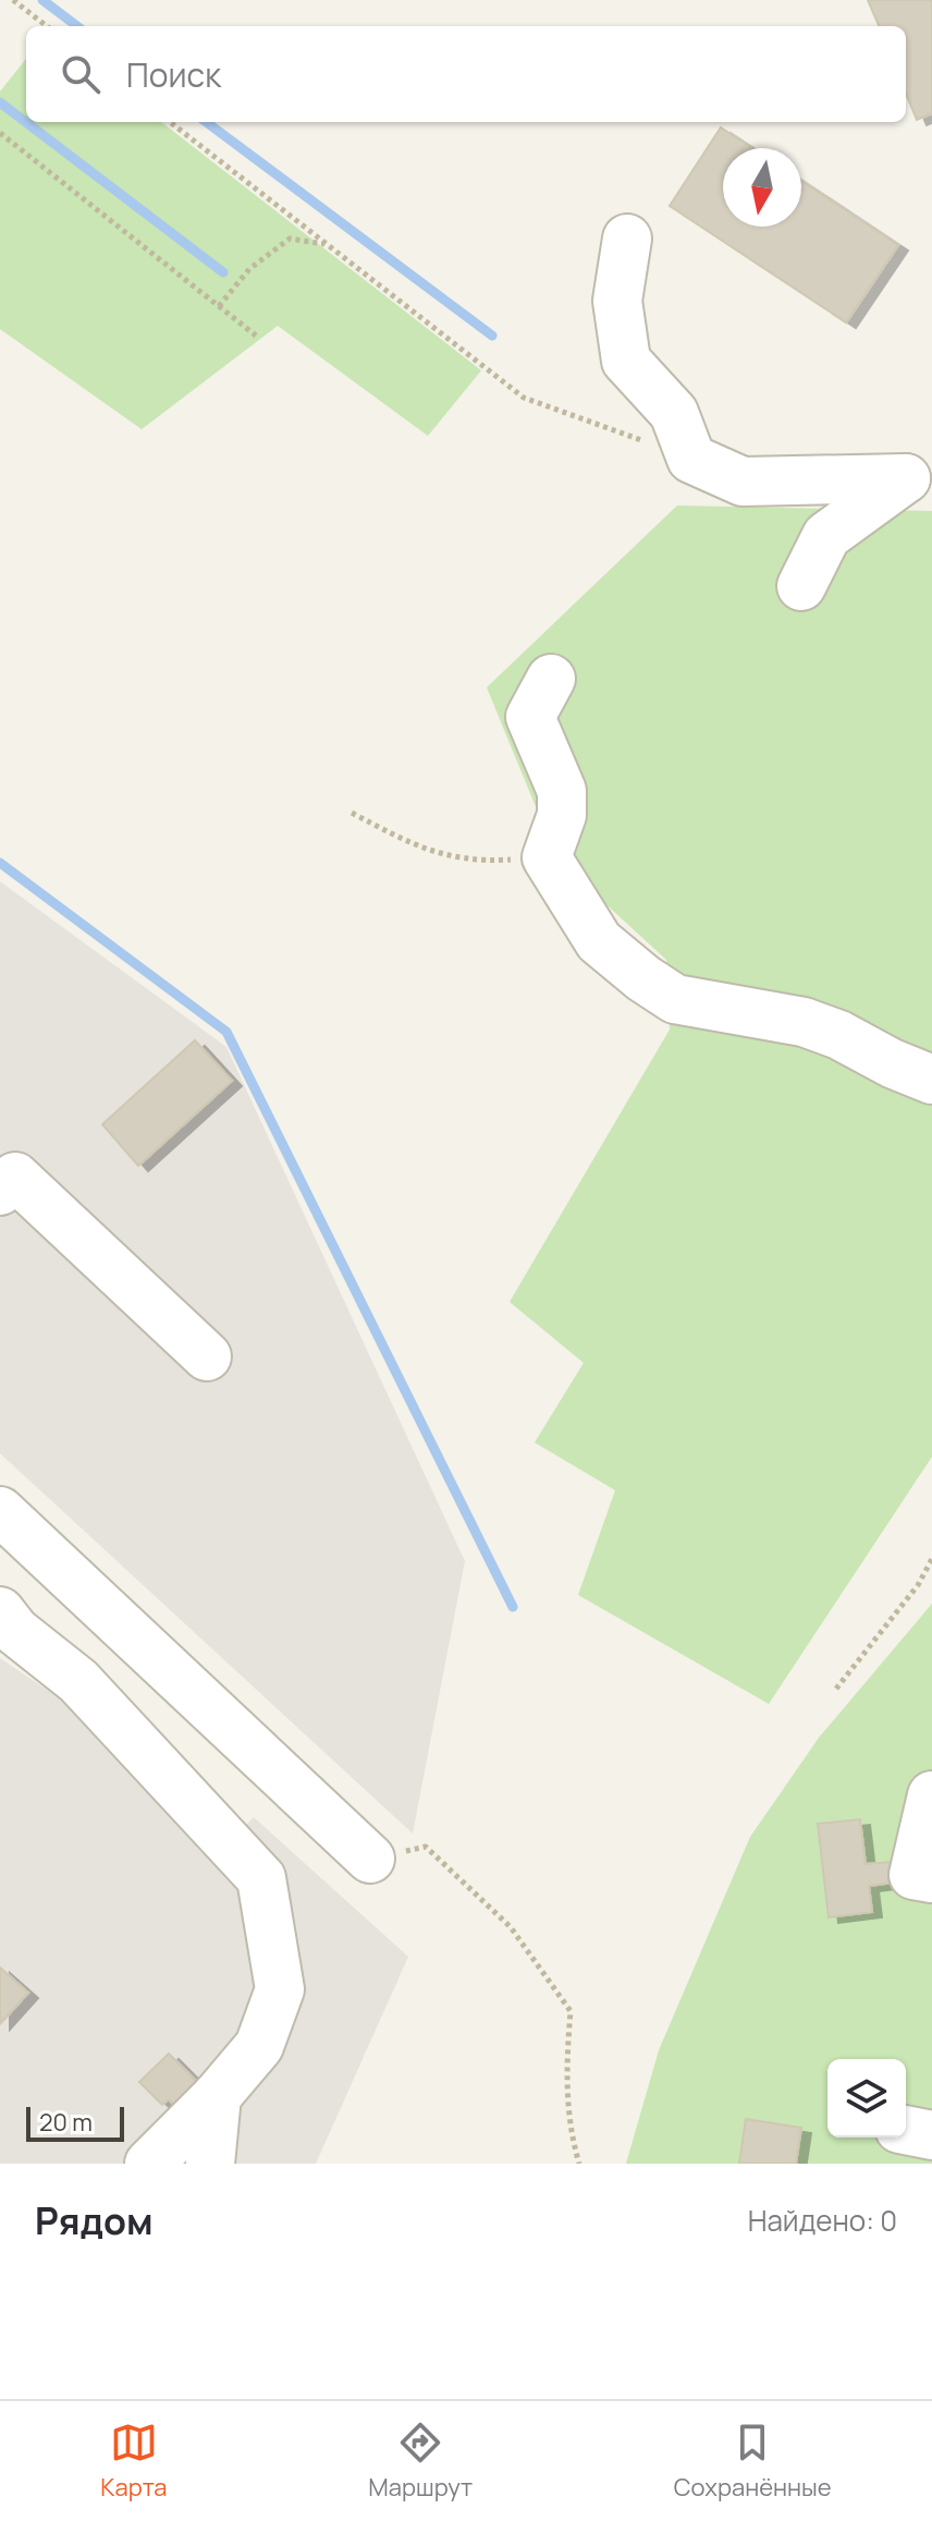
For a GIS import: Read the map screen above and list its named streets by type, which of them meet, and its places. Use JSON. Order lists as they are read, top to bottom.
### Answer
{
  "scale_bar": "20 m",
  "north": "bottom",
  "page": {
    "search": "Поиск",
    "scale": "20 m",
    "heading": ["Рядом", "Найдено: 0"],
    "nav": ["Карта", "Маршрут", "Сохранённые"]
  }
}
